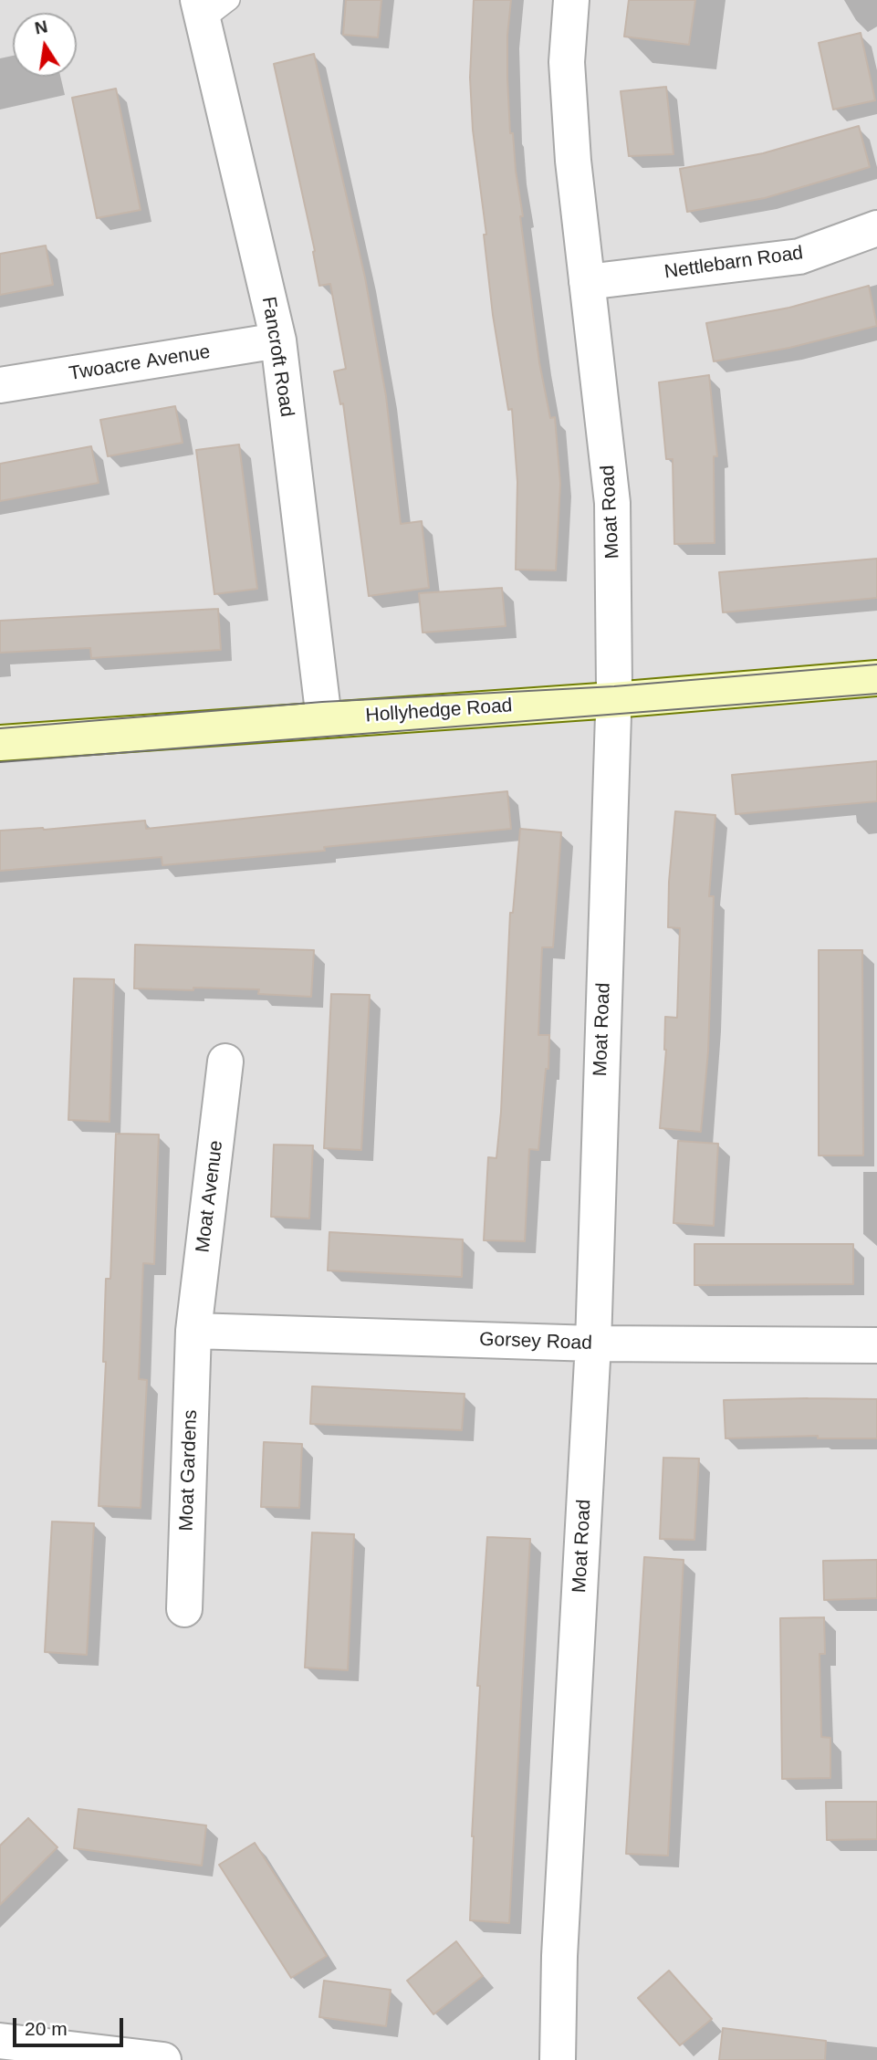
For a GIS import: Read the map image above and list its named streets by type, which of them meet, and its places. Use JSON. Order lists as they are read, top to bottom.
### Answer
{
  "streets": {
    "street": [
      "Nettlebarn Road",
      "Fancroft Road",
      "Twoacre Avenue",
      "Moat Road",
      "Hollyhedge Road",
      "Moat Avenue",
      "Gorsey Road",
      "Moat Gardens"
    ]
  },
  "crossings": [
    ["Nettlebarn Road", "Moat Road"],
    ["Fancroft Road", "Twoacre Avenue"],
    ["Fancroft Road", "Hollyhedge Road"],
    ["Moat Road", "Hollyhedge Road"],
    ["Moat Road", "Gorsey Road"],
    ["Moat Avenue", "Gorsey Road"],
    ["Moat Avenue", "Moat Gardens"],
    ["Gorsey Road", "Moat Gardens"]
  ],
  "scale_bar": "20 m",
  "north": "top"
}
